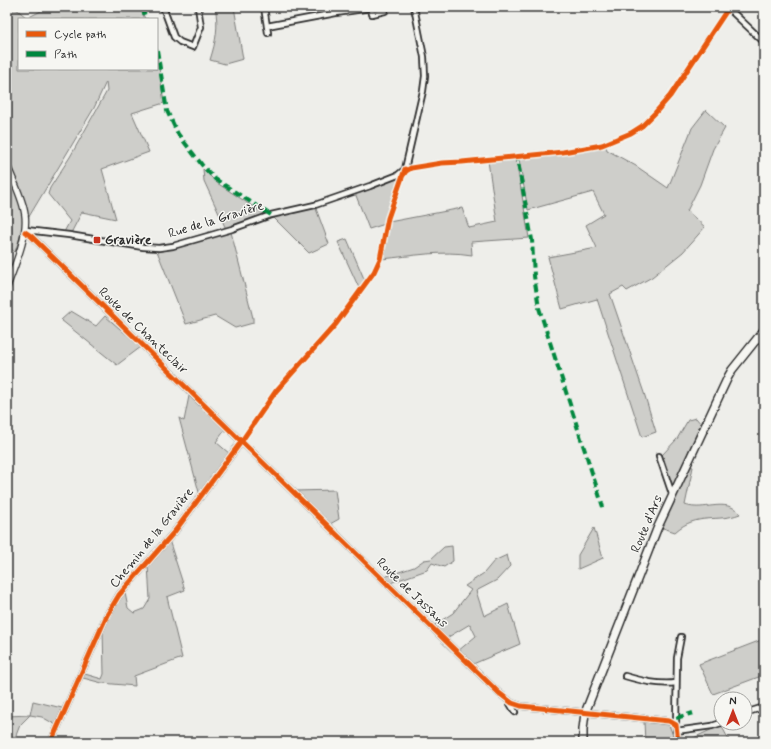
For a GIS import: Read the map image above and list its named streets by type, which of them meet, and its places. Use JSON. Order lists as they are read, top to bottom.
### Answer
{
  "streets": {
    "main road": ["Route d'Ars"],
    "street": [
      "Rue de la Gravière",
      "Route de Chanteclair",
      "Chemin de la Gravière",
      "Route de Jassans"
    ]
  },
  "crossings": [
    ["Rue de la Gravière", "Route de Chanteclair"],
    ["Route de Chanteclair", "Chemin de la Gravière"],
    ["Route de Chanteclair", "Route de Jassans"],
    ["Route d'Ars", "Route de Jassans"],
    ["Chemin de la Gravière", "Route de Jassans"]
  ],
  "places": {
    "transit": ["Gravière"]
  },
  "legend": ["Cycle path", "Path"],
  "north": "top"
}
